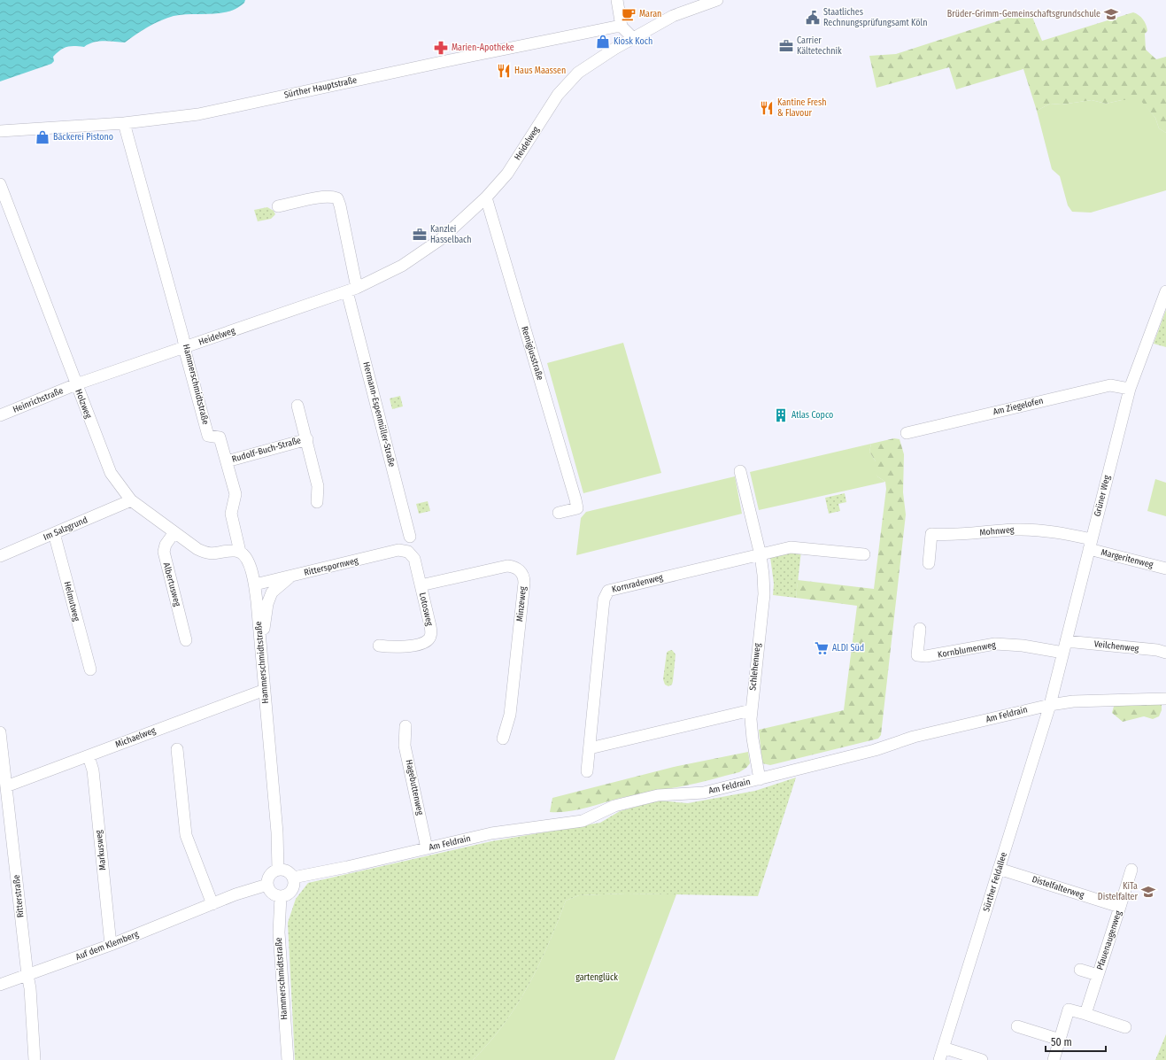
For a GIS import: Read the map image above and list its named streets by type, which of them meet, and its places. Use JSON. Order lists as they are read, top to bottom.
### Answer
{
  "streets": {
    "street": [
      "Sürther Hauptstraße",
      "Heidelweg",
      "Remigiusstraße",
      "Hammerschmidtstraße",
      "Heinrichstraße",
      "Holzweg",
      "Am Ziegelofen",
      "Hermann-Espenmüller-Straße",
      "Rudolf-Buch-Straße",
      "Grüner Weg",
      "Im Salzgrund",
      "Mohnweg",
      "Margeritenweg",
      "Ritterspornweg",
      "Kornradenweg",
      "Albertusweg",
      "Helmutweg",
      "Minzeweg",
      "Lotosweg",
      "Veilchenweg",
      "Kornblumenweg",
      "Schlehenweg",
      "Am Feldrain",
      "Michaelweg",
      "Hagebuttenweg",
      "Markusweg",
      "Sürther Feldallee",
      "Distelfalterweg",
      "Ritterstraße",
      "Pfauenaugenweg",
      "Auf dem Klemberg"
    ]
  },
  "crossings": [
    ["Sürther Hauptstraße", "Hammerschmidtstraße"],
    ["Heidelweg", "Remigiusstraße"],
    ["Heidelweg", "Hammerschmidtstraße"],
    ["Heidelweg", "Heinrichstraße"],
    ["Heidelweg", "Holzweg"],
    ["Heidelweg", "Hermann-Espenmüller-Straße"],
    ["Hammerschmidtstraße", "Holzweg"],
    ["Hammerschmidtstraße", "Rudolf-Buch-Straße"],
    ["Hammerschmidtstraße", "Ritterspornweg"],
    ["Hammerschmidtstraße", "Am Feldrain"],
    ["Hammerschmidtstraße", "Michaelweg"],
    ["Hammerschmidtstraße", "Auf dem Klemberg"],
    ["Heinrichstraße", "Holzweg"],
    ["Holzweg", "Im Salzgrund"],
    ["Holzweg", "Albertusweg"],
    ["Am Ziegelofen", "Grüner Weg"],
    ["Grüner Weg", "Mohnweg"],
    ["Grüner Weg", "Margeritenweg"],
    ["Grüner Weg", "Veilchenweg"],
    ["Grüner Weg", "Kornblumenweg"],
    ["Grüner Weg", "Am Feldrain"],
    ["Grüner Weg", "Sürther Feldallee"],
    ["Im Salzgrund", "Helmutweg"],
    ["Mohnweg", "Margeritenweg"],
    ["Ritterspornweg", "Lotosweg"],
    ["Kornradenweg", "Schlehenweg"],
    ["Minzeweg", "Lotosweg"],
    ["Veilchenweg", "Kornblumenweg"],
    ["Schlehenweg", "Am Feldrain"],
    ["Am Feldrain", "Hagebuttenweg"],
    ["Am Feldrain", "Sürther Feldallee"],
    ["Am Feldrain", "Auf dem Klemberg"],
    ["Michaelweg", "Markusweg"],
    ["Michaelweg", "Ritterstraße"],
    ["Markusweg", "Auf dem Klemberg"],
    ["Sürther Feldallee", "Distelfalterweg"],
    ["Distelfalterweg", "Pfauenaugenweg"],
    ["Ritterstraße", "Auf dem Klemberg"]
  ],
  "parks": ["gartenglück"],
  "places": {
    "cafe": ["Maran"],
    "school or university": ["Brüder-Grimm-Gemeinschaftsgrundschule", "KiTa Distelfalter"],
    "public building": ["Staatliches Rechnungsprüfungsamt Köln"],
    "shop": ["Kiosk Koch", "Bäckerei Pistono"],
    "office": ["Carrier Kältetechnik", "Kanzlei Hasselbach"],
    "pharmacy": ["Marien-Apotheke"],
    "restaurant": ["Haus Maassen", "Kantine Fresh & Flavour"],
    "building": ["Atlas Copco"],
    "supermarket": ["ALDI Süd"]
  },
  "scale_bar": "50 m"
}
